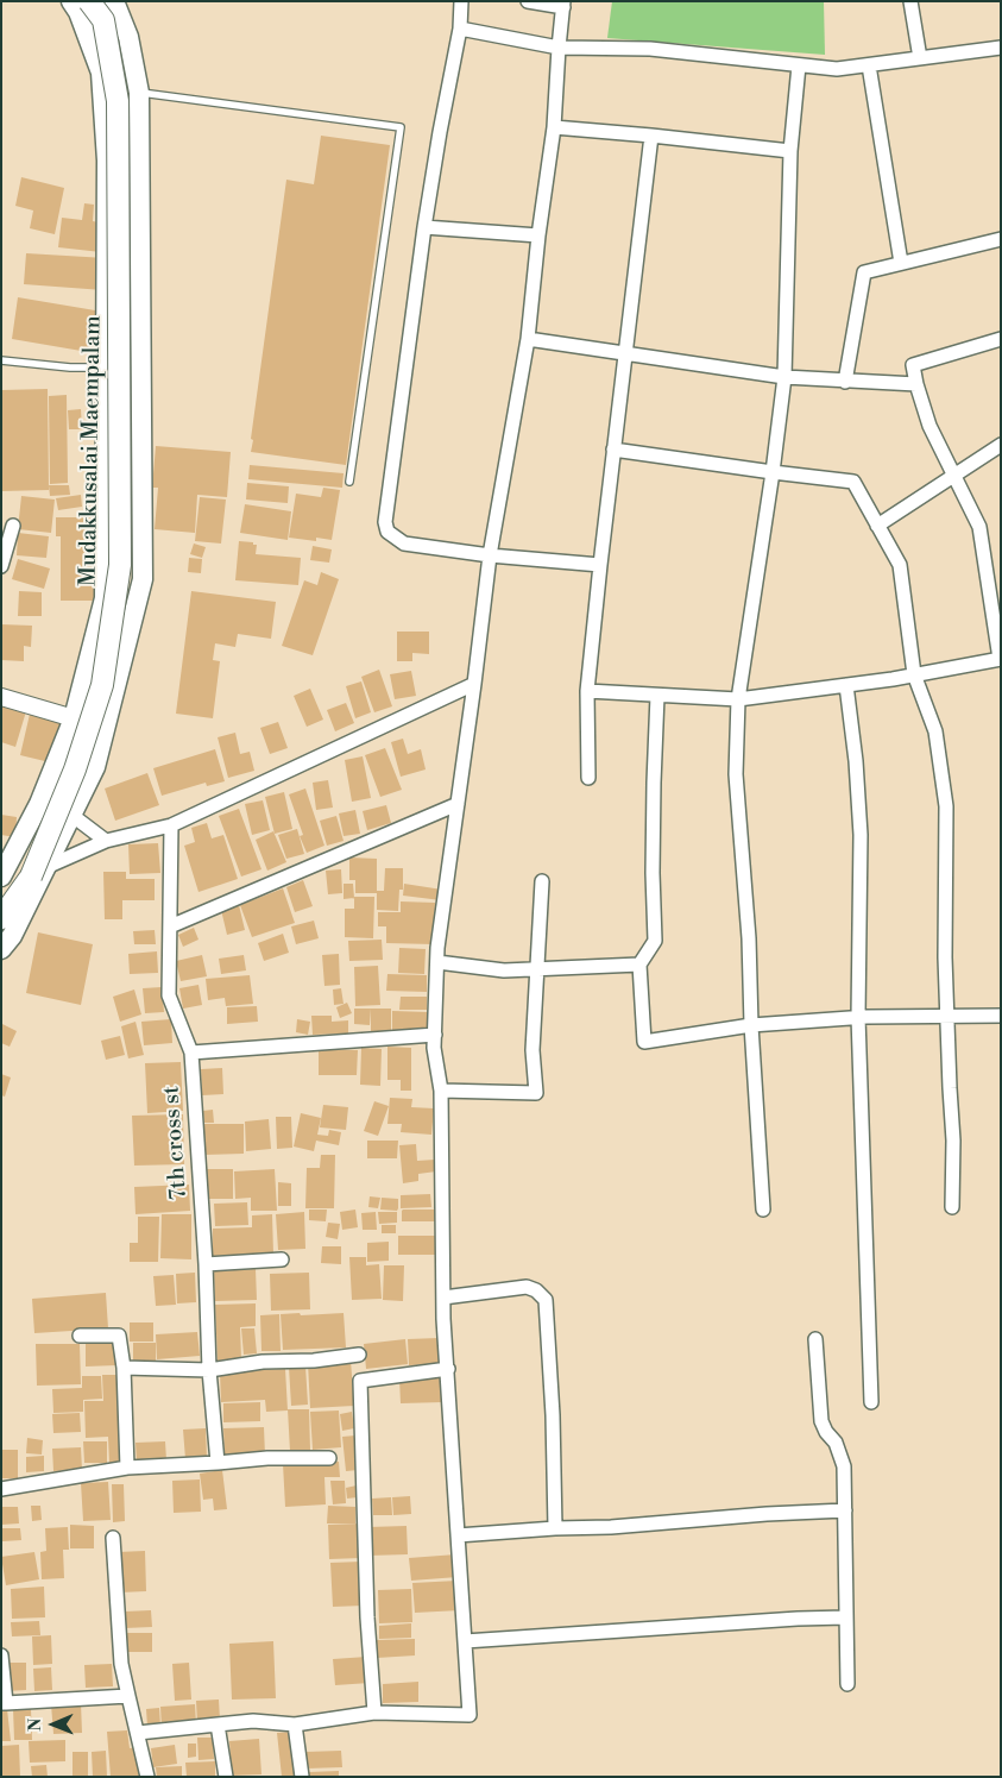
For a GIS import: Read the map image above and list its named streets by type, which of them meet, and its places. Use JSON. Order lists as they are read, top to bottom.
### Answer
{
  "streets": {
    "main road": ["Mudakkusalai Maempalam"],
    "street": ["7th cross st"]
  },
  "north": "left"
}
